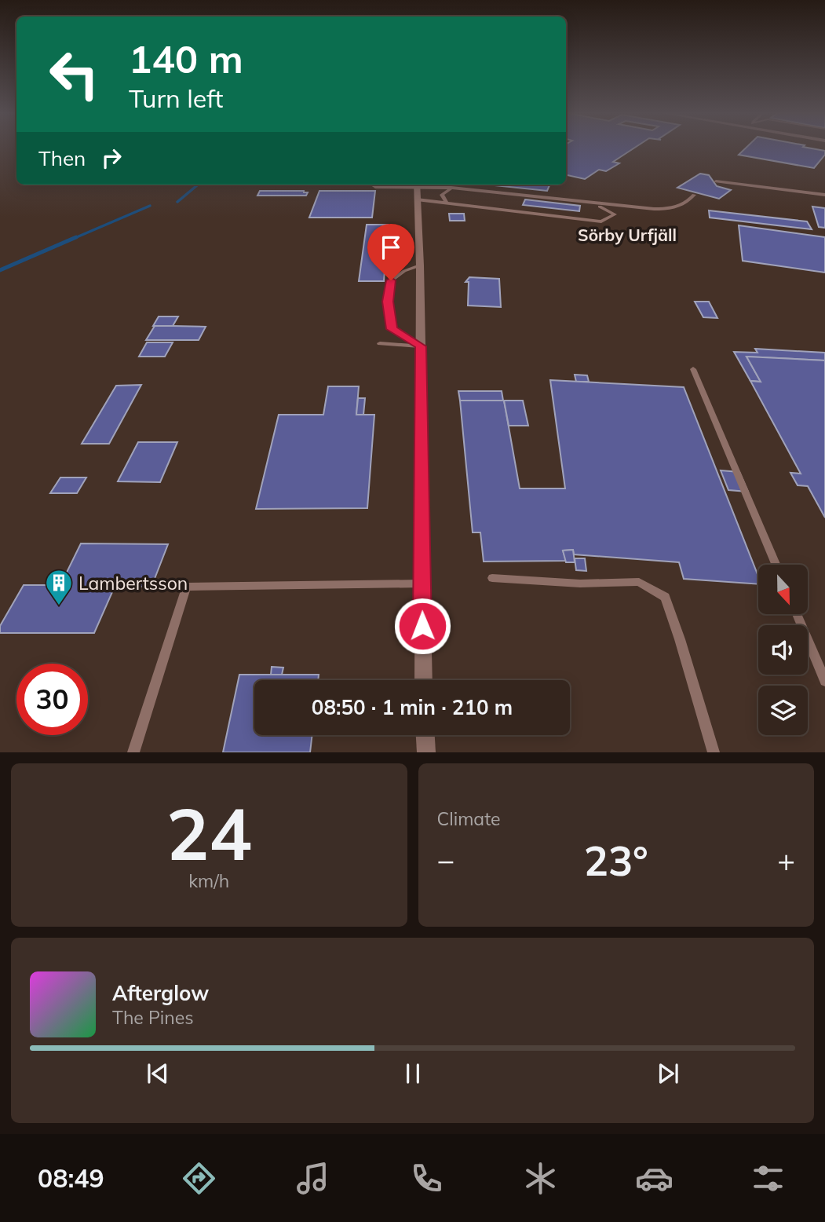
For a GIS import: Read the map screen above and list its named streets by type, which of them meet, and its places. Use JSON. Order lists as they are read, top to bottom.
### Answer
{
  "districts": ["Sörby Urfjäll"],
  "places": {
    "building": ["Lambertsson"]
  },
  "north": "bottom",
  "page": {
    "turn": ["140 m", "Turn left"],
    "then": "Then",
    "limit": "30",
    "trip": "08:50 · 1 min · 210 m",
    "tile": [
      ["24", "km/h"],
      "Climate"
    ],
    "heat": ["−", "23°", "+"],
    "song": ["Afterglow", "The Pines"],
    "tabs": "08:49"
  }
}
